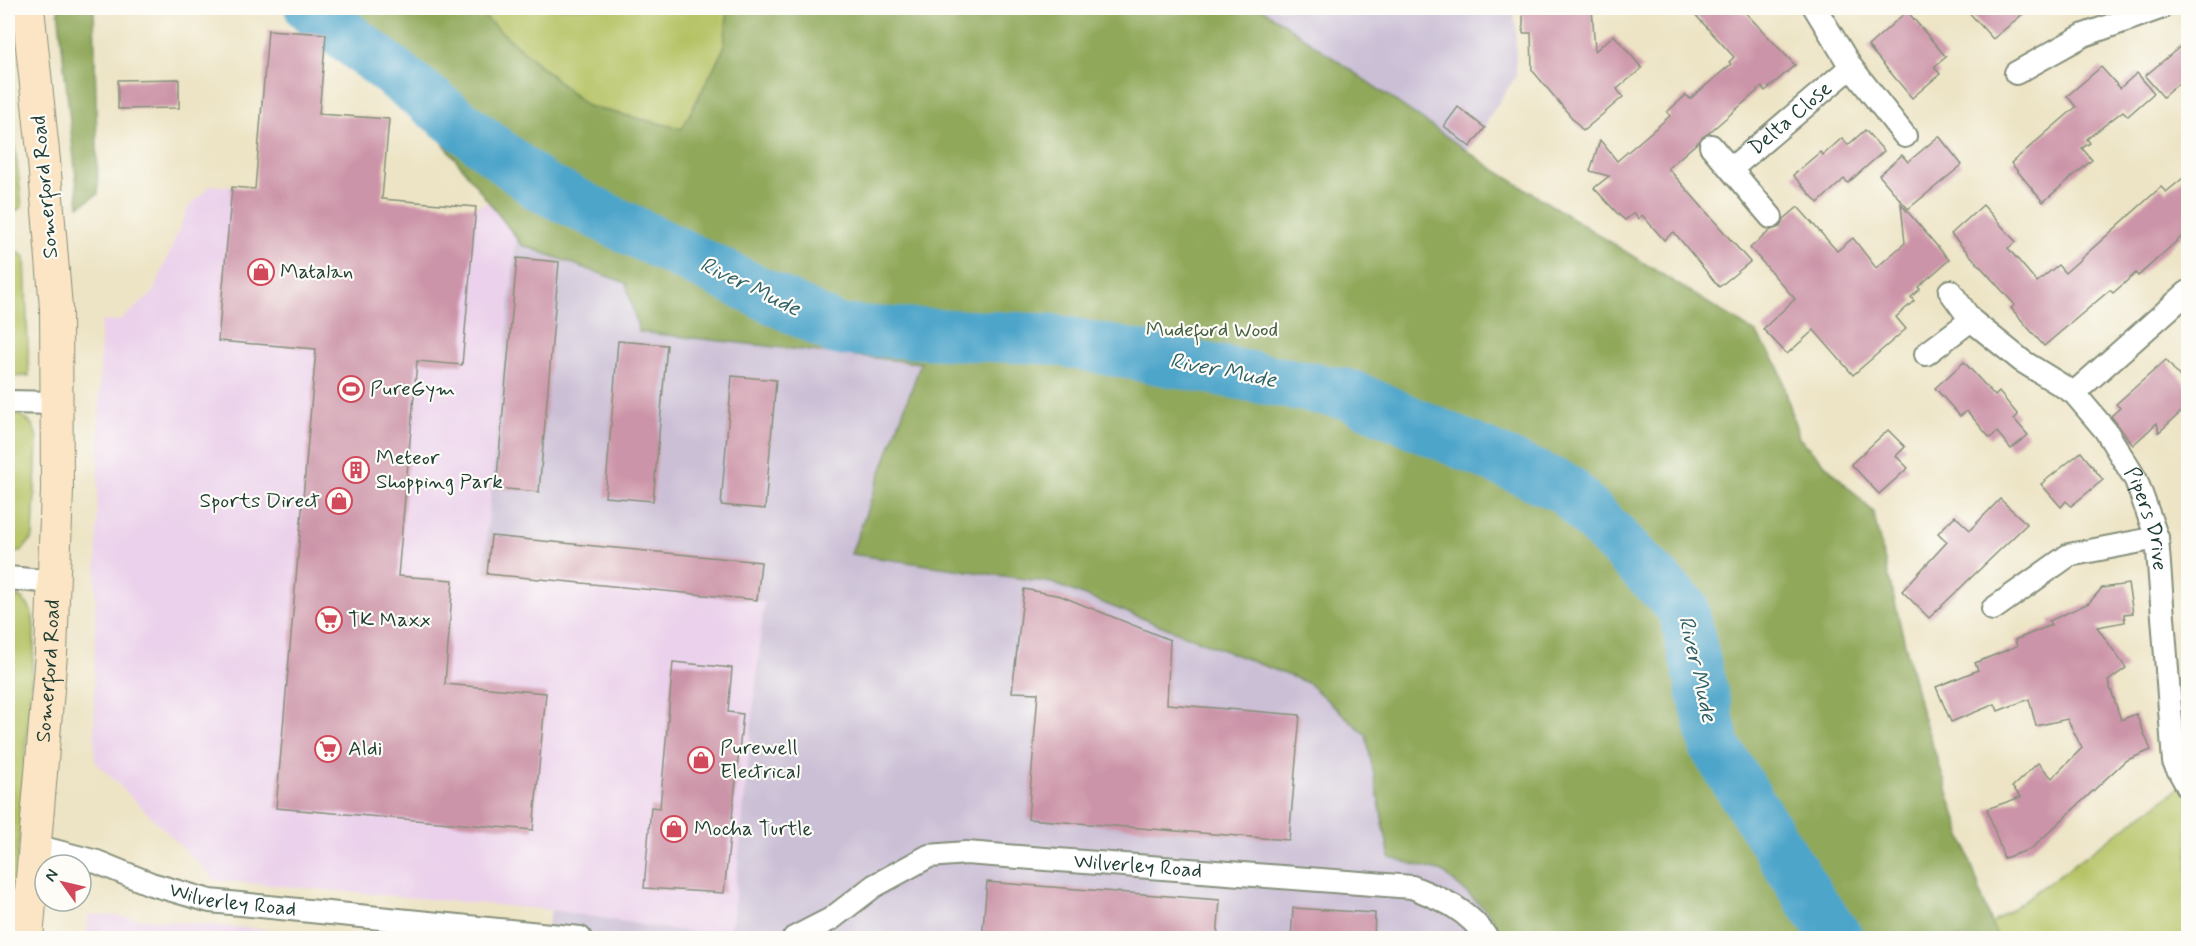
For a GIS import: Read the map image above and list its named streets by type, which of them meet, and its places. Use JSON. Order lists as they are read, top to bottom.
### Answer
{
  "streets": {
    "main road": ["Somerford Road"],
    "street": ["Delta Close", "Pipers Drive", "Wilverley Road"]
  },
  "crossings": [
    ["Somerford Road", "Wilverley Road"]
  ],
  "water": ["River Mude"],
  "parks": ["Mudeford Wood"],
  "places": {
    "shop": [
      "Matalan",
      "Sports Direct",
      "Purewell Electrical",
      "Mocha Turtle"
    ],
    "sports": ["PureGym"],
    "building": ["Meteor Shopping Park"],
    "supermarket": ["TK Maxx", "Aldi"]
  },
  "north": "top left"
}
